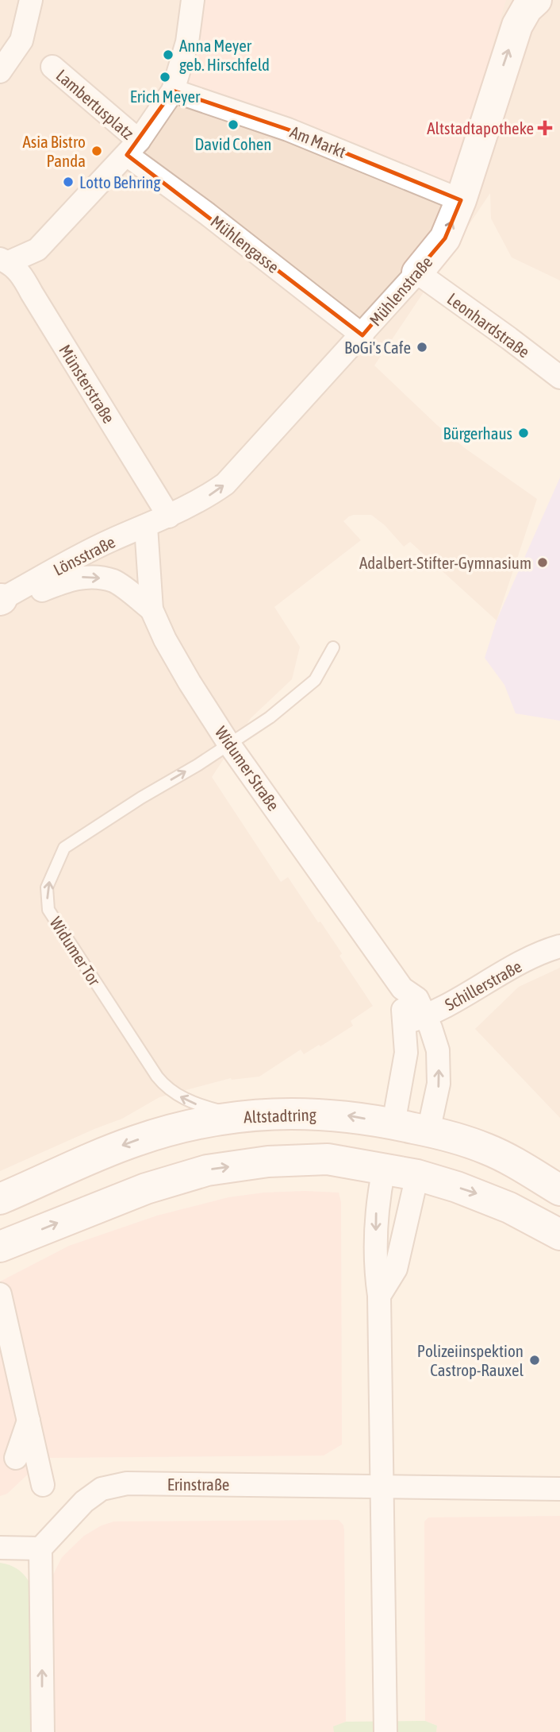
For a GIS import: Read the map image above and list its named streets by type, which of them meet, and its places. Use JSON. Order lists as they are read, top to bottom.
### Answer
{
  "streets": {
    "main road": ["Mühlenstraße", "Altstadtring"],
    "street": [
      "Lambertusplatz",
      "Am Markt",
      "Mühlengasse",
      "Leonhardstraße",
      "Münsterstraße",
      "Lönsstraße",
      "Widumer Straße",
      "Schillerstraße",
      "Erinstraße"
    ],
    "lane": ["Widumer Tor"]
  },
  "crossings": [
    ["Lambertusplatz", "Mühlengasse"],
    ["Am Markt", "Mühlenstraße"],
    ["Mühlengasse", "Mühlenstraße"],
    ["Mühlenstraße", "Leonhardstraße"],
    ["Mühlenstraße", "Münsterstraße"],
    ["Mühlenstraße", "Lönsstraße"],
    ["Münsterstraße", "Lönsstraße"],
    ["Lönsstraße", "Widumer Straße"],
    ["Widumer Straße", "Widumer Tor"],
    ["Widumer Straße", "Schillerstraße"],
    ["Widumer Straße", "Altstadtring"],
    ["Widumer Tor", "Altstadtring"]
  ],
  "one_way": ["Mühlenstraße", "Lönsstraße"],
  "places": {
    "other": [
      "Anna Meyer geb. Hirschfeld",
      "Erich Meyer",
      "David Cohen",
      "Asia Bistro Panda",
      "Lotto Behring",
      "BoGi's Cafe",
      "Bürgerhaus",
      "Adalbert-Stifter-Gymnasium",
      "Polizeiinspektion Castrop-Rauxel"
    ],
    "health": ["Altstadtapotheke"]
  }
}
